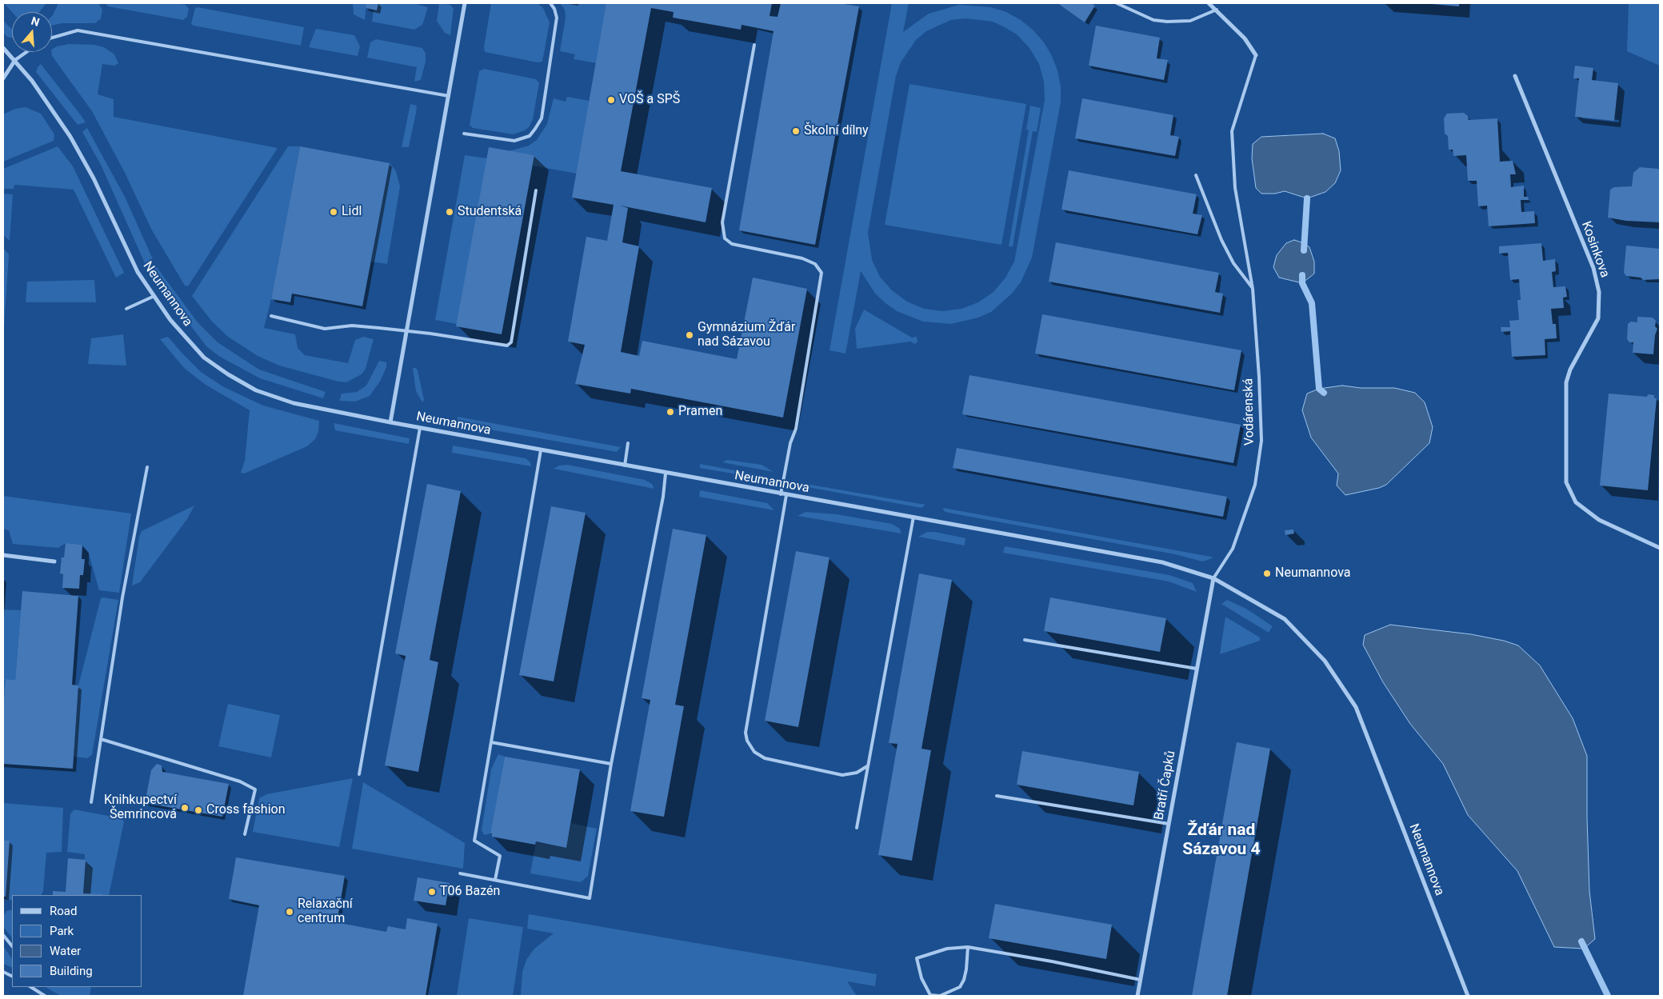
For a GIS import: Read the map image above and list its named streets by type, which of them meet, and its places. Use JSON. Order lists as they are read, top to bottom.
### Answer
{
  "streets": {
    "street": ["Kosinkova", "Neumannova", "Bratří Čapků"],
    "lane": ["Vodárenská"]
  },
  "crossings": [
    ["Neumannova", "Vodárenská"],
    ["Neumannova", "Bratří Čapků"],
    ["Vodárenská", "Bratří Čapků"]
  ],
  "districts": ["Žďár nad Sázavou 4"],
  "places": [
    "VOŠ a SPŠ",
    "Školní dílny",
    "Lidl",
    "Studentská",
    "Gymnázium Žďár nad Sázavou",
    "Pramen",
    "Neumannova",
    "Knihkupectví Šemrincová",
    "Cross fashion",
    "T06 Bazén",
    "Relaxační centrum"
  ],
  "legend": [
    "Road",
    "Park",
    "Water",
    "Building"
  ],
  "north": "top"
}
